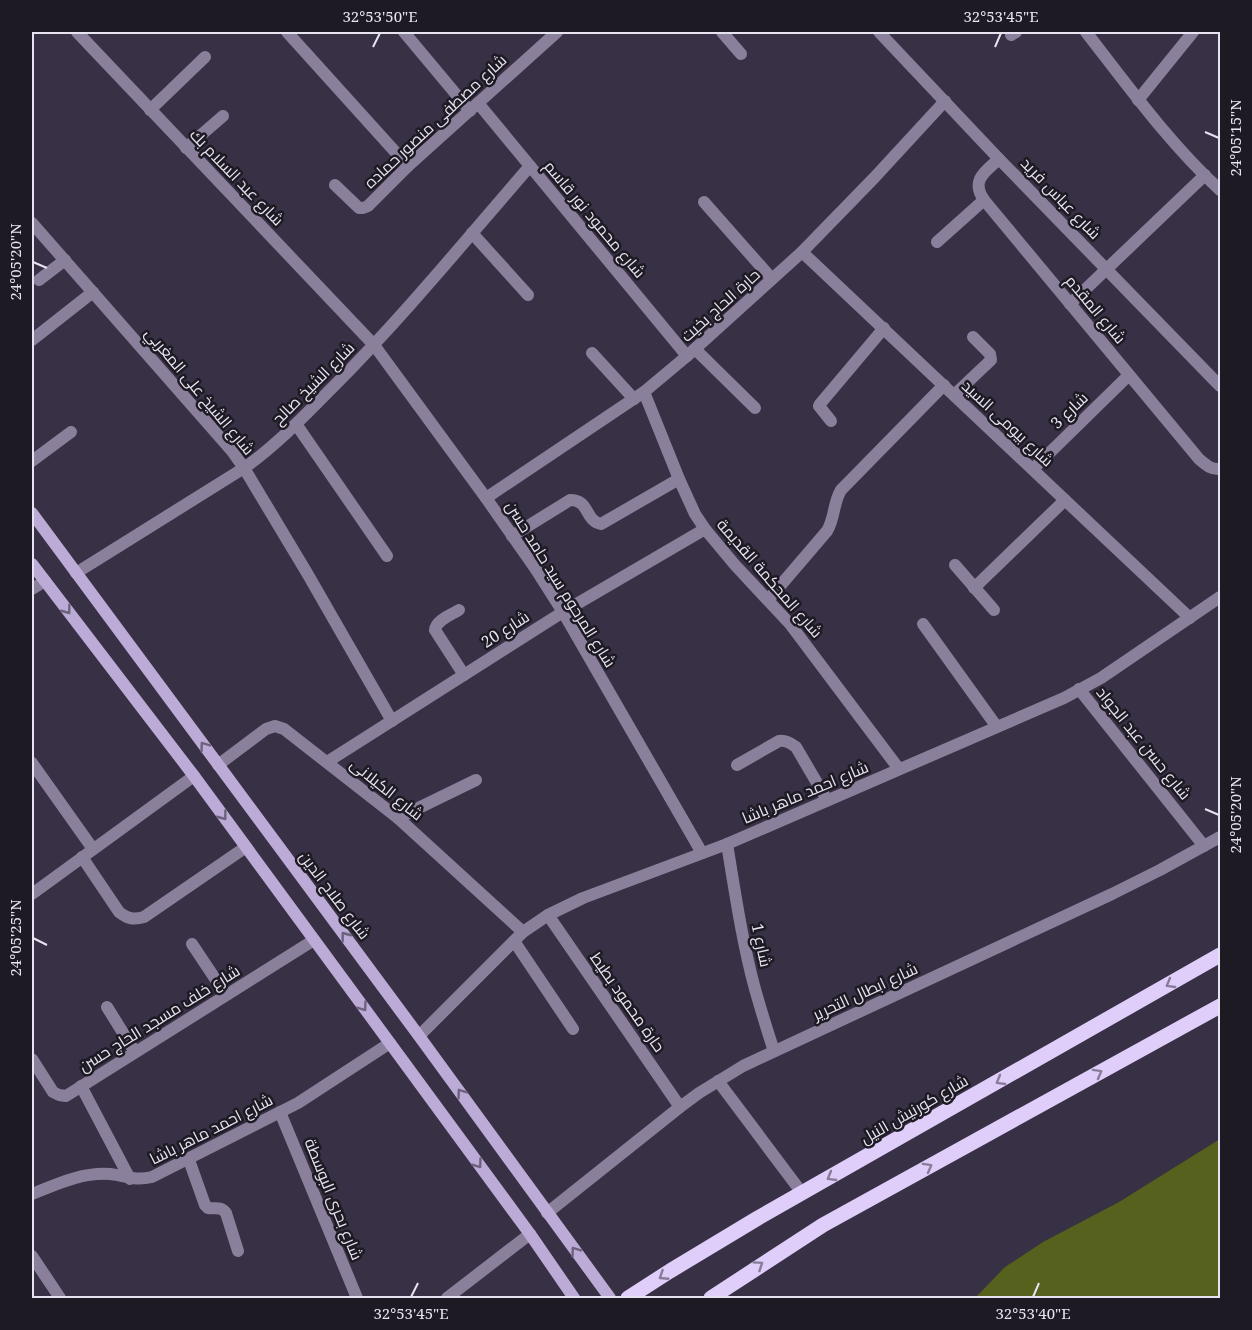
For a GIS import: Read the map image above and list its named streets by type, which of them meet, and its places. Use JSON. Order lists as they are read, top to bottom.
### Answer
{
  "streets": {
    "main road": ["شارع صلاح الدين", "شارع كورنيش النيل"],
    "street": [
      "شارع مصطفى منصور حماده",
      "شارع عبد السلام بك",
      "شارع عباس فريد",
      "شارع محمود نور قاسم",
      "حارة الحاج بخيت",
      "شارع المقدم",
      "شارع الشيخ صالح",
      "شارع الشيخ على المغربي",
      "شارع 3",
      "شارع بيومى السيد",
      "شارع المحكمة القديمة",
      "شارع المرحوم سيد حامد حسن",
      "شارع 20",
      "شارع حسن عبد الجواد",
      "شارع الكيلانى",
      "شارع احمد ماهر باشا",
      "شارع 1",
      "شارع ابطال التحرير",
      "حارة محمود بطيط",
      "شارع خلف مسجد الحاج حسن",
      "شارع بحرى البوسطة"
    ]
  },
  "crossings": [
    ["شارع مصطفى منصور حماده", "شارع محمود نور قاسم"],
    ["شارع عبد السلام بك", "شارع الشيخ صالح"],
    ["شارع عبد السلام بك", "شارع المرحوم سيد حامد حسن"],
    ["شارع عباس فريد", "حارة الحاج بخيت"],
    ["شارع محمود نور قاسم", "حارة الحاج بخيت"],
    ["شارع محمود نور قاسم", "شارع الشيخ صالح"],
    ["حارة الحاج بخيت", "شارع بيومى السيد"],
    ["حارة الحاج بخيت", "شارع المحكمة القديمة"],
    ["حارة الحاج بخيت", "شارع المرحوم سيد حامد حسن"],
    ["شارع المقدم", "شارع 3"],
    ["شارع الشيخ صالح", "شارع الشيخ على المغربي"],
    ["شارع الشيخ صالح", "شارع المرحوم سيد حامد حسن"],
    ["شارع الشيخ صالح", "شارع صلاح الدين"],
    ["شارع الشيخ على المغربي", "شارع 20"],
    ["شارع 3", "شارع بيومى السيد"],
    ["شارع بيومى السيد", "شارع احمد ماهر باشا"],
    ["شارع المحكمة القديمة", "شارع 20"],
    ["شارع المحكمة القديمة", "شارع احمد ماهر باشا"],
    ["شارع المرحوم سيد حامد حسن", "شارع 20"],
    ["شارع المرحوم سيد حامد حسن", "شارع احمد ماهر باشا"],
    ["شارع 20", "شارع الكيلانى"],
    ["شارع حسن عبد الجواد", "شارع احمد ماهر باشا"],
    ["شارع حسن عبد الجواد", "شارع ابطال التحرير"],
    ["شارع الكيلانى", "شارع احمد ماهر باشا"],
    ["شارع الكيلانى", "شارع صلاح الدين"],
    ["شارع احمد ماهر باشا", "شارع صلاح الدين"],
    ["شارع احمد ماهر باشا", "شارع 1"],
    ["شارع احمد ماهر باشا", "حارة محمود بطيط"],
    ["شارع احمد ماهر باشا", "شارع بحرى البوسطة"],
    ["شارع صلاح الدين", "شارع ابطال التحرير"],
    ["شارع 1", "شارع ابطال التحرير"],
    ["شارع ابطال التحرير", "حارة محمود بطيط"]
  ],
  "coordinates": [
    "32°53'50\"E",
    "32°53'45\"E",
    "24°05'15\"N",
    "24°05'20\"N",
    "24°05'25\"N",
    "32°53'40\"E"
  ]
}
